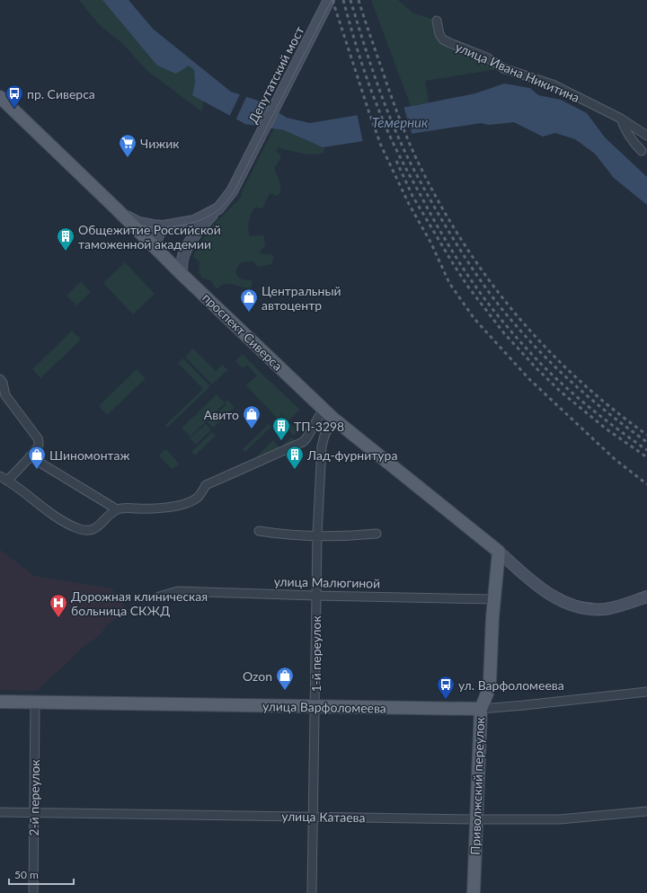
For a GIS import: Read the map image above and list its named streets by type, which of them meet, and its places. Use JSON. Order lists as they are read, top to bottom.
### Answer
{
  "streets": {
    "main road": ["проспект Сиверса", "улица Варфоломеева", "Приволжский переулок"],
    "street": [
      "улица Ивана Никитина",
      "Депутатский мост",
      "улица Малюгиной",
      "1-й переулок",
      "2-й переулок",
      "улица Катаева"
    ]
  },
  "crossings": [
    ["Депутатский мост", "проспект Сиверса"],
    ["проспект Сиверса", "1-й переулок"],
    ["проспект Сиверса", "Приволжский переулок"],
    ["улица Малюгиной", "1-й переулок"],
    ["улица Малюгиной", "Приволжский переулок"],
    ["1-й переулок", "улица Варфоломеева"],
    ["1-й переулок", "улица Катаева"],
    ["улица Варфоломеева", "Приволжский переулок"],
    ["улица Варфоломеева", "2-й переулок"],
    ["Приволжский переулок", "улица Катаева"],
    ["2-й переулок", "улица Катаева"]
  ],
  "water": ["Темерник"],
  "places": {
    "bus stop": ["пр. Сиверса", "ул. Варфоломеева"],
    "supermarket": ["Чижик"],
    "building": ["Общежитие Российской таможенной академии", "ТП-3298", "Лад-фурнитура"],
    "shop": [
      "Центральный автоцентр",
      "Авито",
      "Шиномонтаж",
      "Ozon"
    ],
    "hospital": ["Дорожная клиническая больница СКЖД"]
  },
  "scale_bar": "50 m"
}
